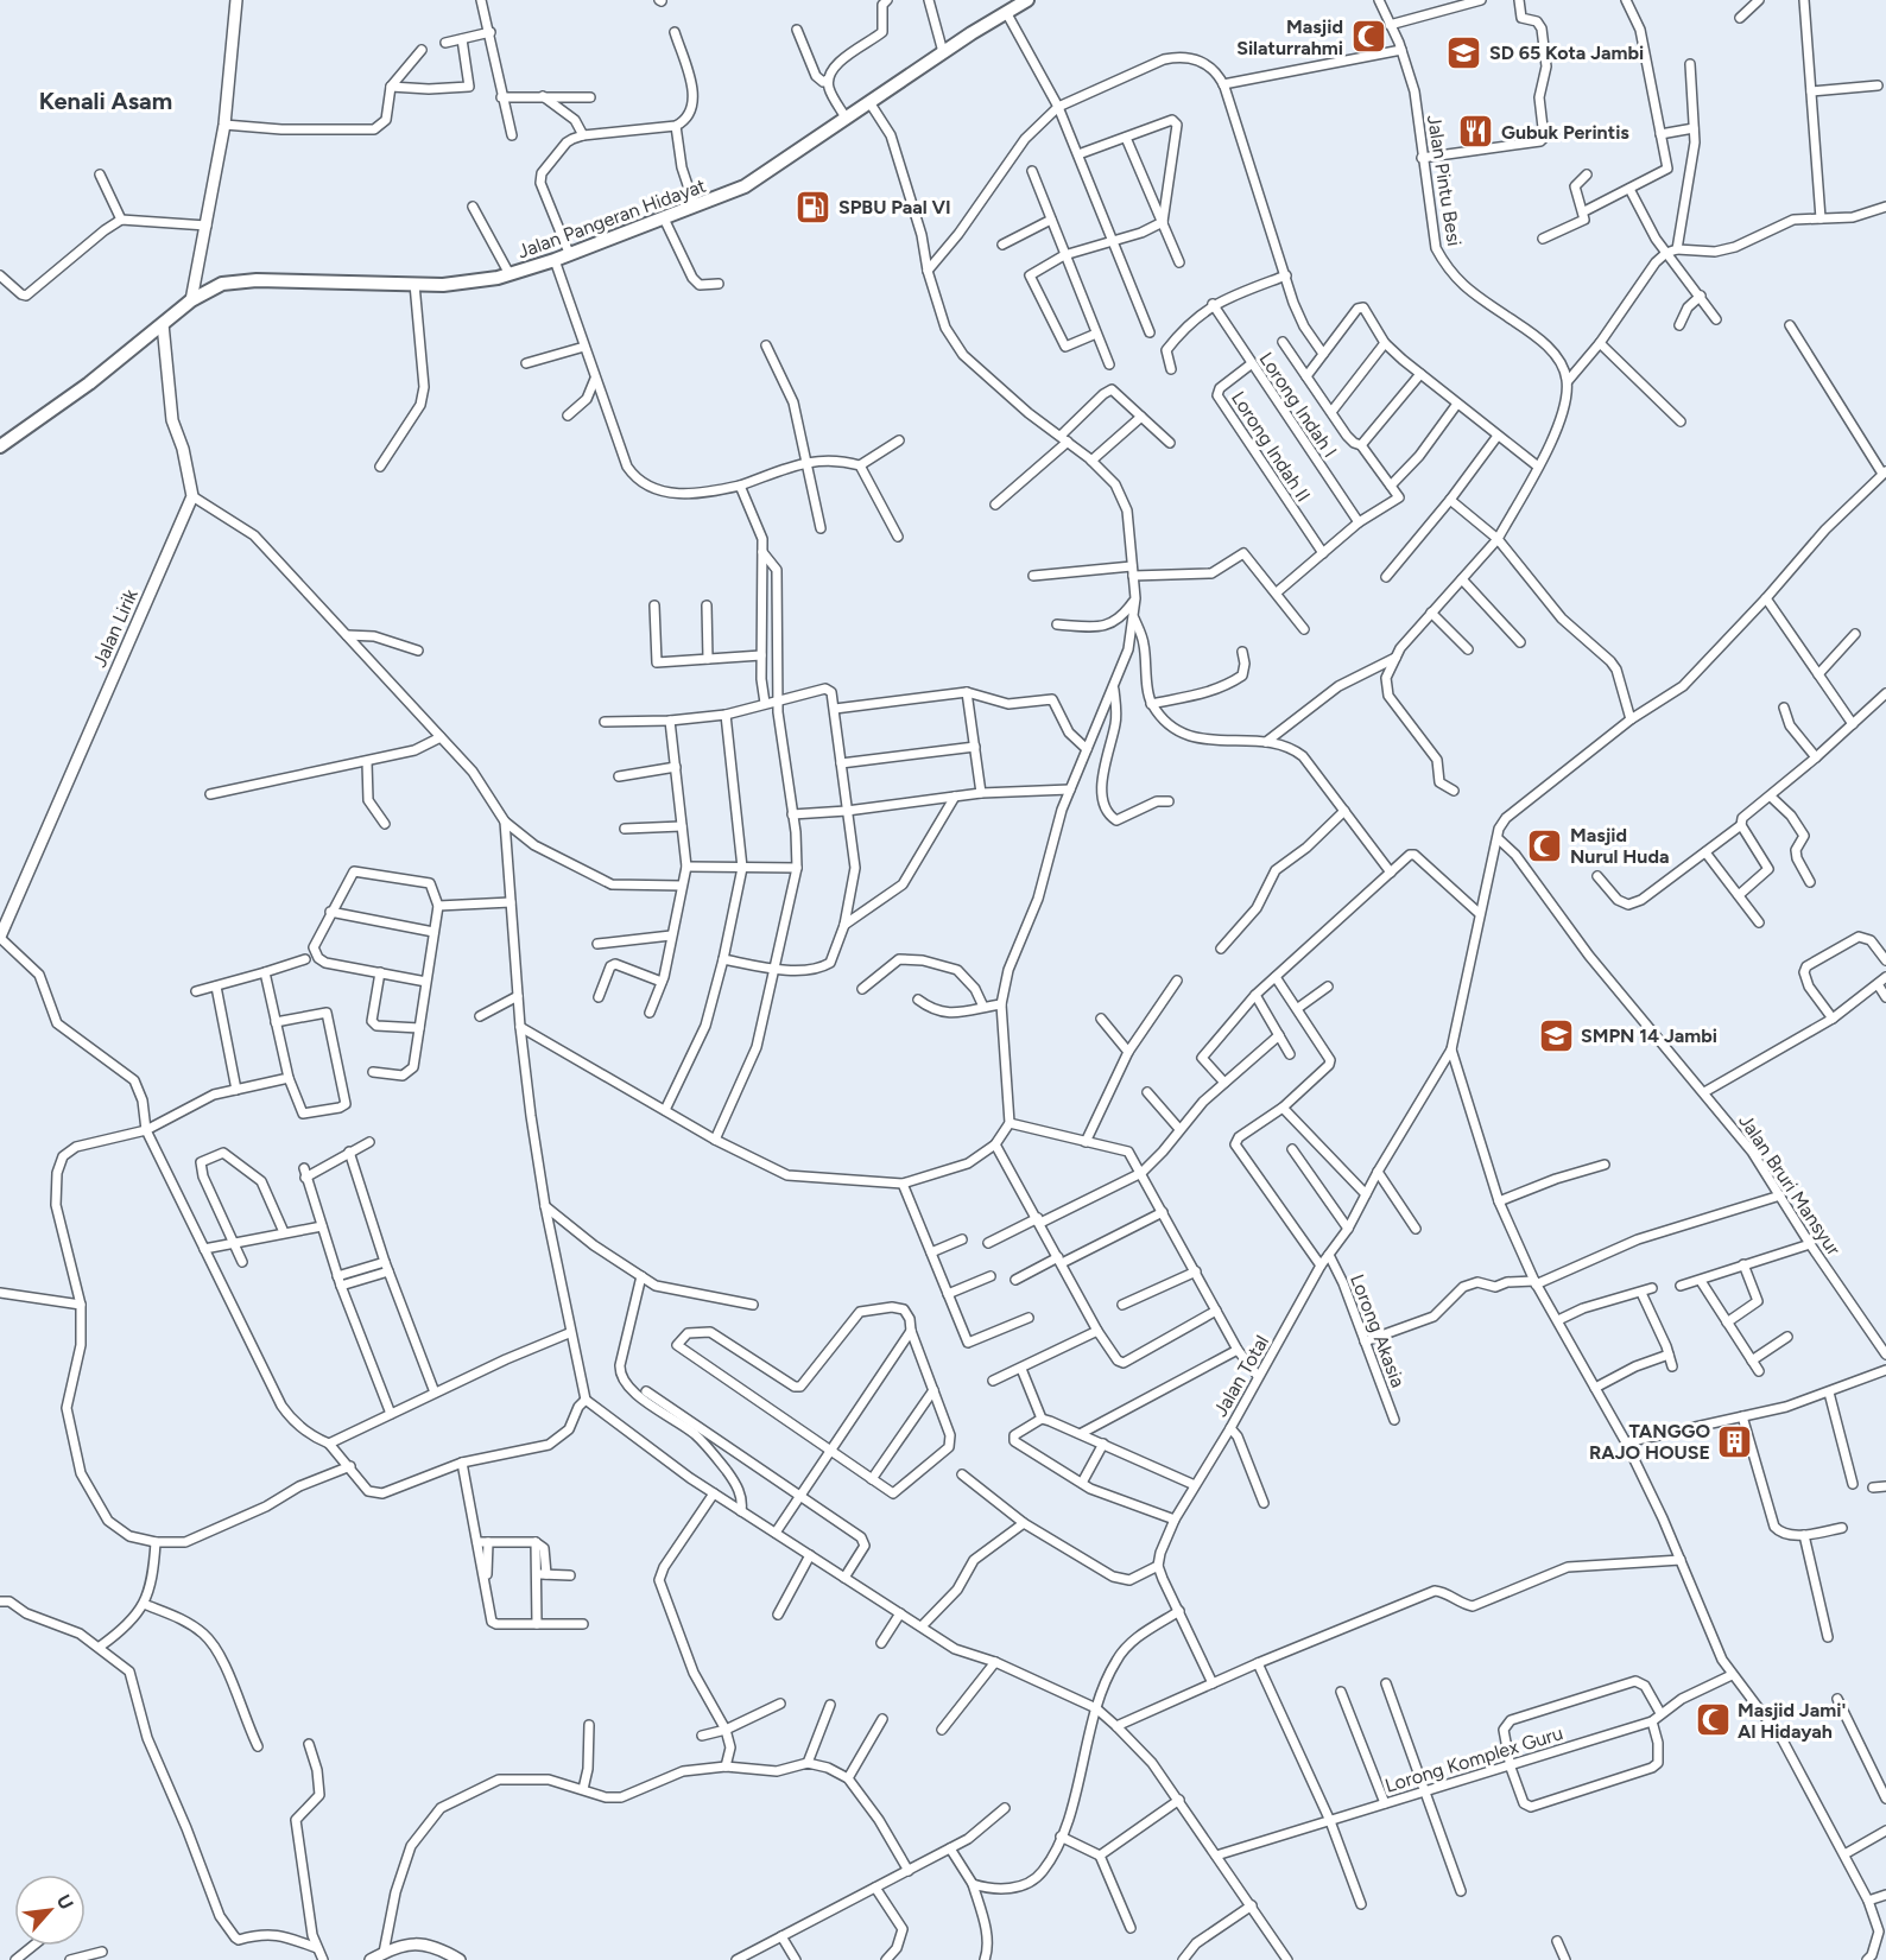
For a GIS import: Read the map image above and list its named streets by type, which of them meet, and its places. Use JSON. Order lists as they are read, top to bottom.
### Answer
{
  "streets": {
    "highway": ["Jalan Pangeran Hidayat"],
    "main road": ["Jalan Lirik"],
    "street": [
      "Jalan Pintu Besi",
      "Lorong Indah I",
      "Lorong Indah II",
      "Jalan Bruri Mansyur",
      "Lorong Akasia",
      "Jalan Total",
      "Lorong Komplex Guru"
    ]
  },
  "crossings": [
    ["Lorong Indah I", "Lorong Indah II"],
    ["Lorong Akasia", "Jalan Total"]
  ],
  "districts": ["Kenali Asam"],
  "places": {
    "mosque": ["Masjid Silaturrahmi", "Masjid Nurul Huda", "Masjid Jami' Al Hidayah"],
    "school or university": ["SD 65 Kota Jambi", "SMPN 14 Jambi"],
    "restaurant": ["Gubuk Perintis"],
    "fuel station": ["SPBU Paal VI"],
    "building": ["TANGGO RAJO HOUSE"]
  },
  "north": "top right"
}
